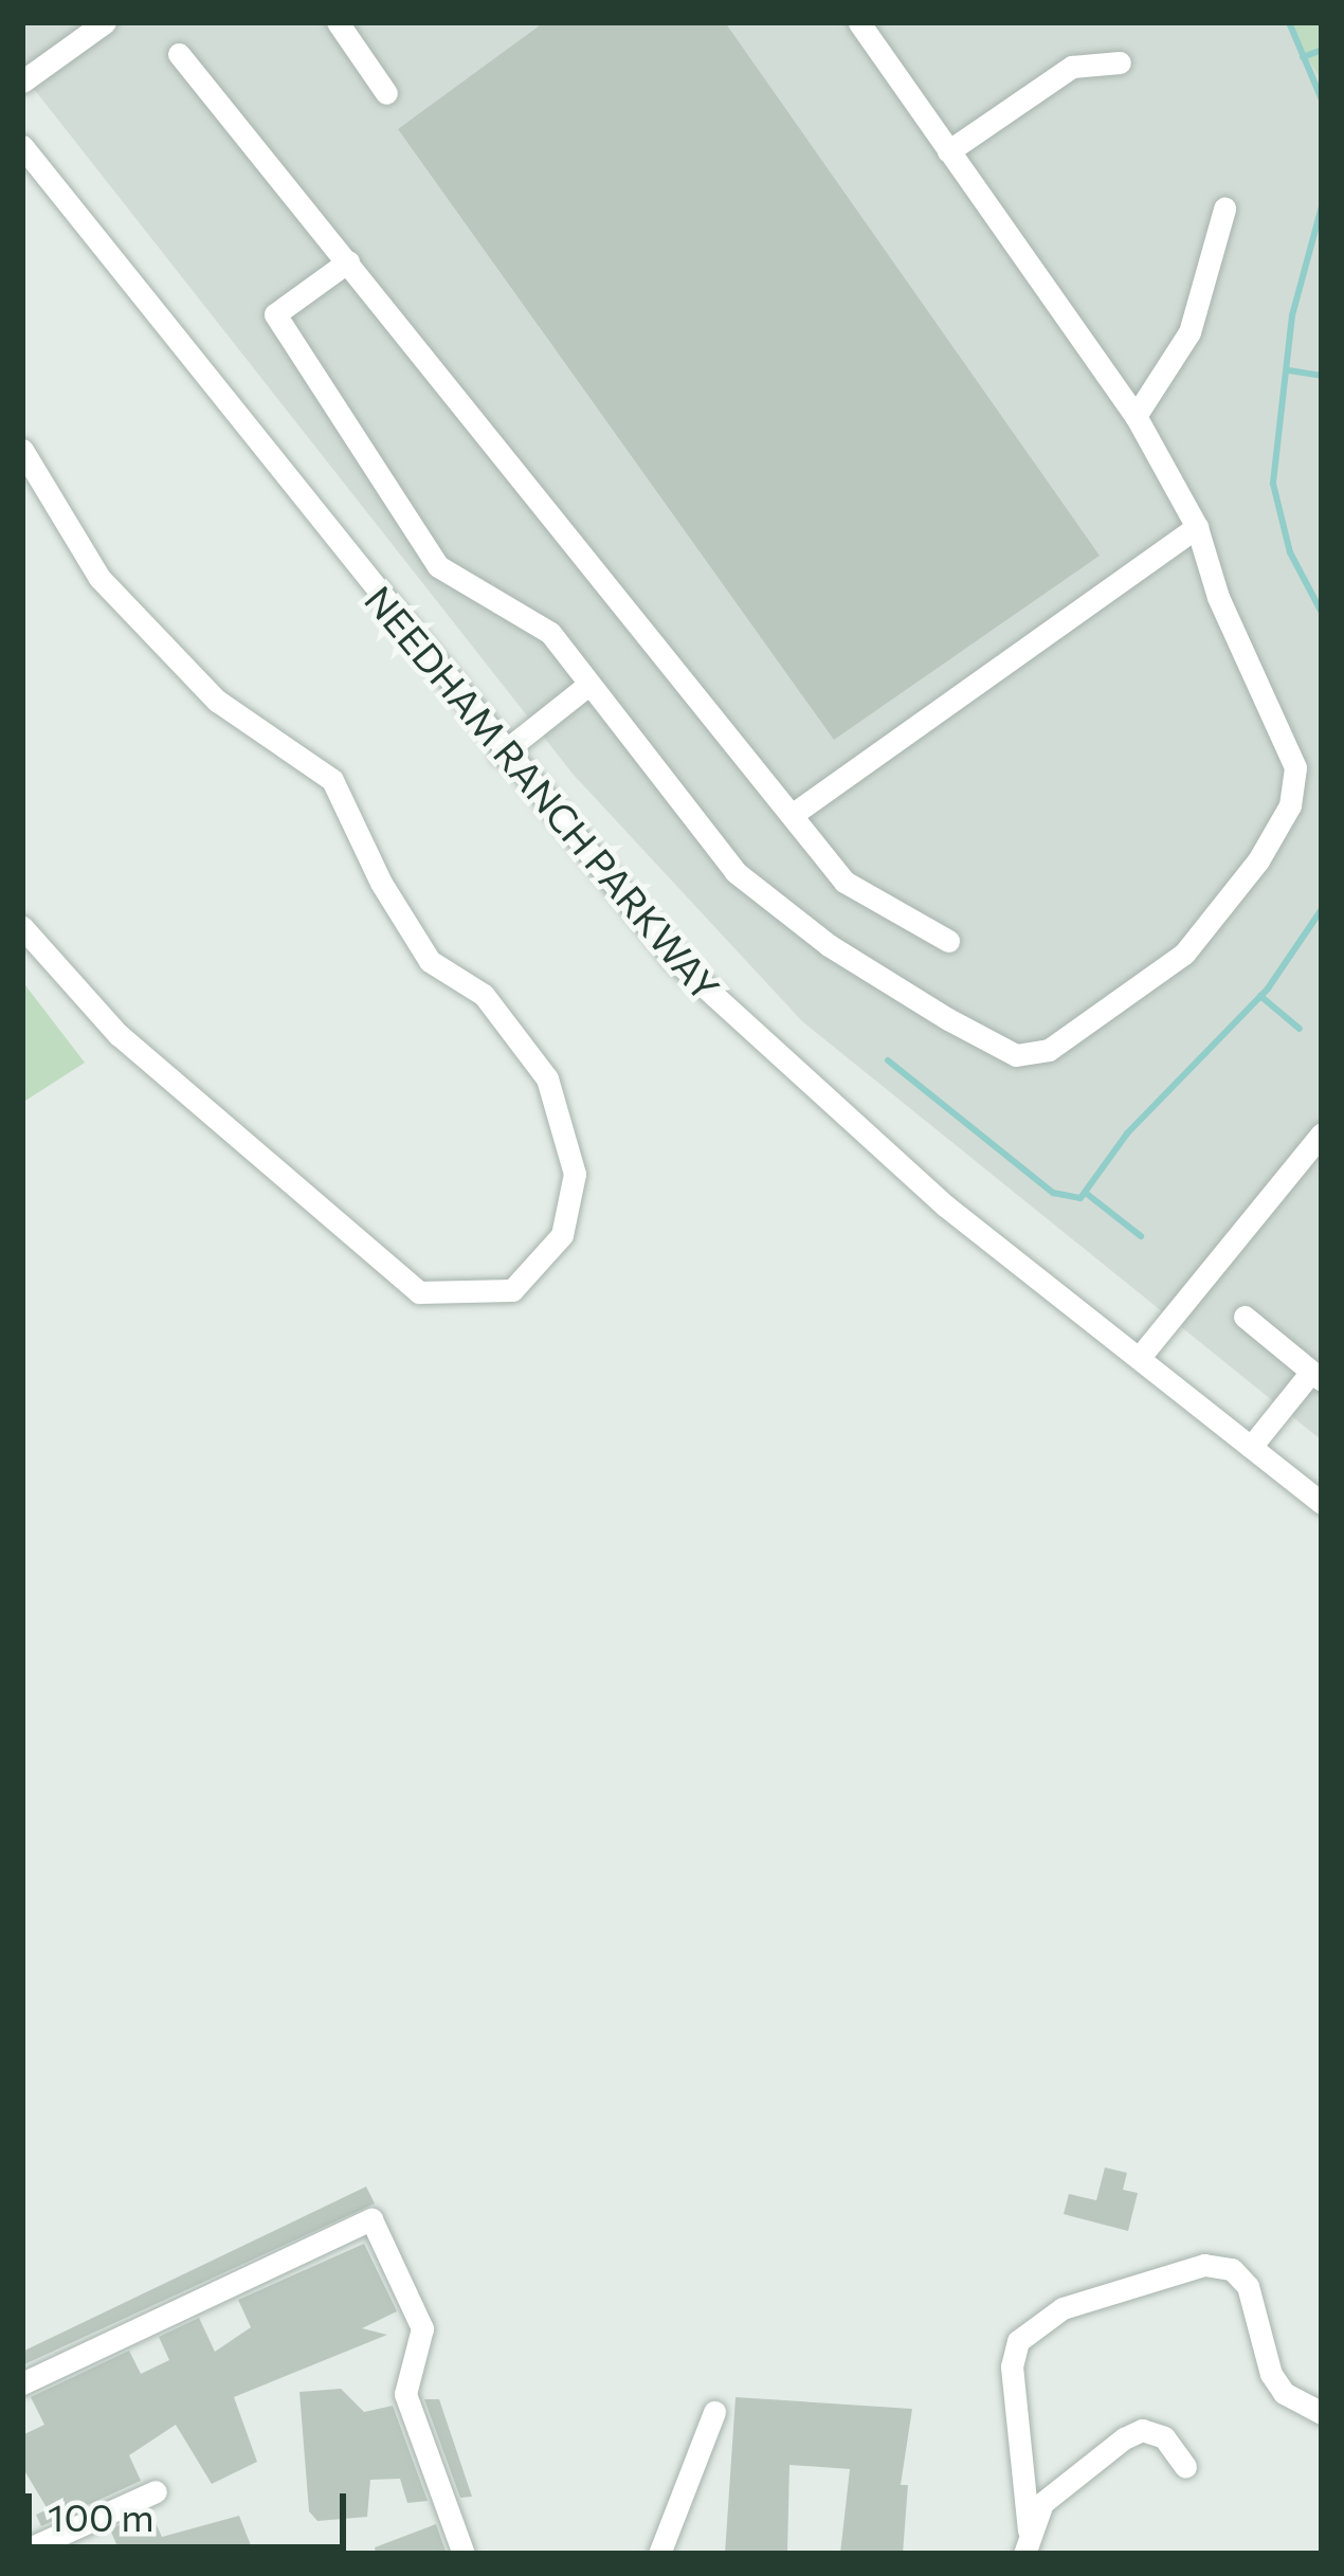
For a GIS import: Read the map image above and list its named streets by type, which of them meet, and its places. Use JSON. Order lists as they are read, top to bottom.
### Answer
{
  "streets": {
    "street": ["NEEDHAM RANCH PARKWAY"]
  },
  "scale_bar": "100 m"
}
